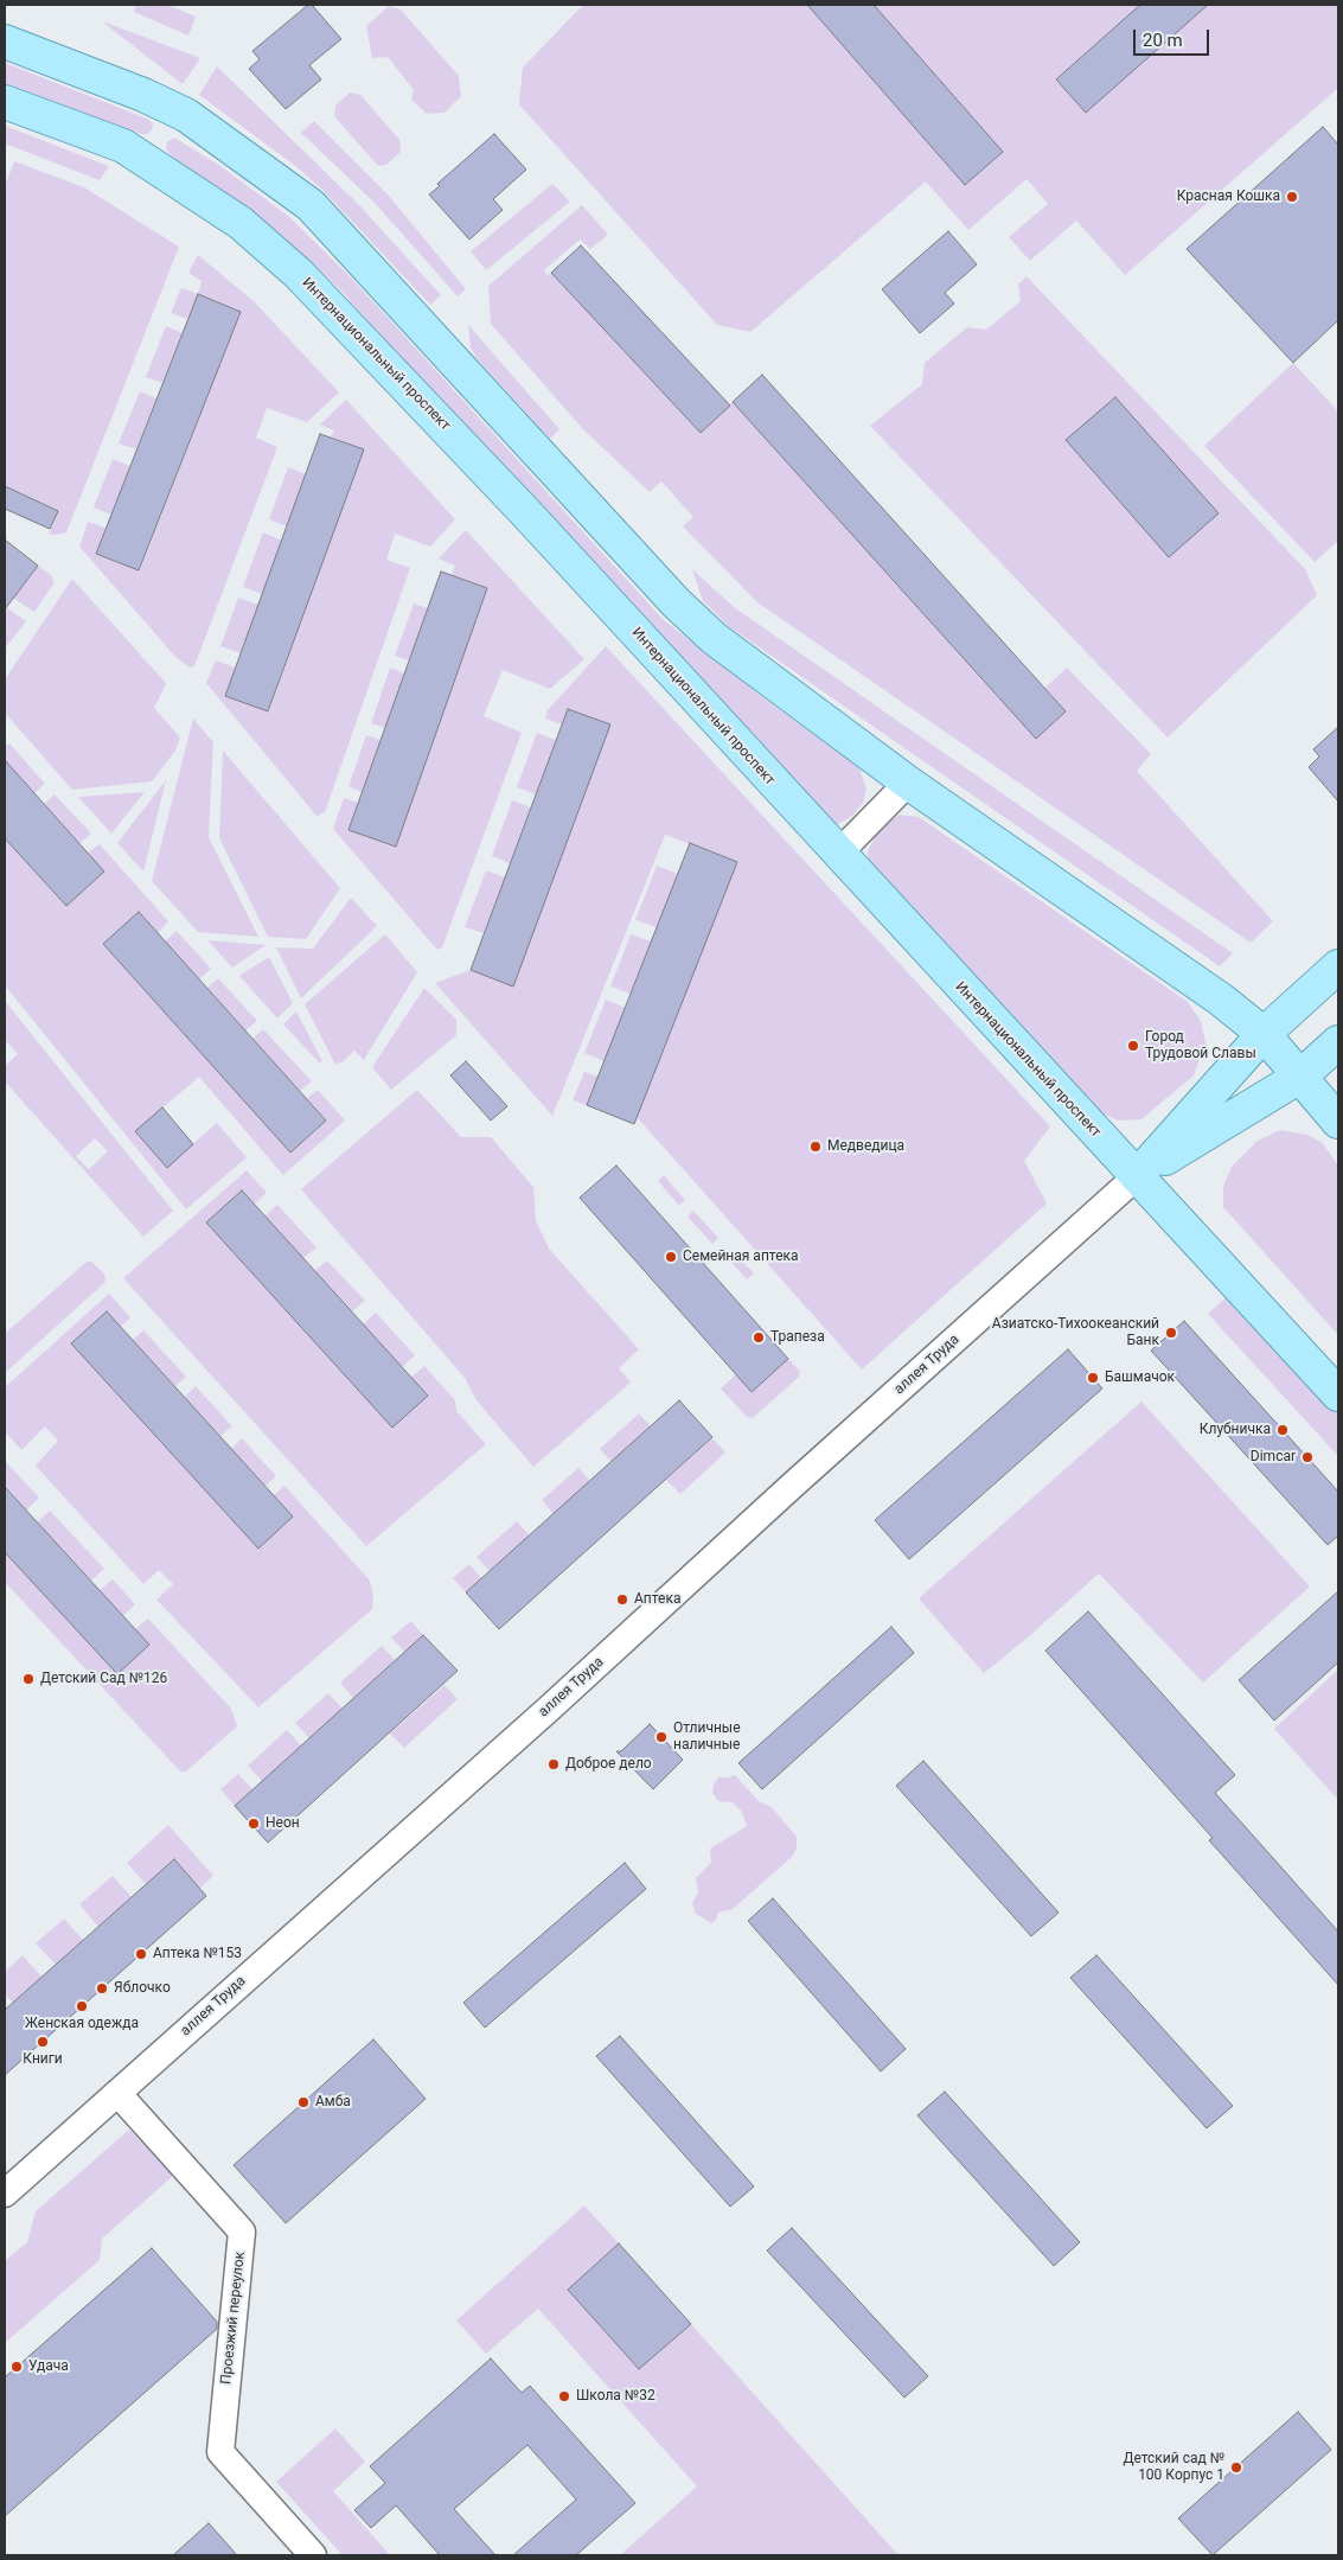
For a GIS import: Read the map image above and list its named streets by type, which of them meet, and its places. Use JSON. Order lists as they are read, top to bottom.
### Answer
{
  "streets": {
    "main road": ["Интернациональный проспект", "аллея Труда"],
    "street": ["Проезжий переулок"]
  },
  "crossings": [
    ["Интернациональный проспект", "аллея Труда"],
    ["аллея Труда", "Проезжий переулок"]
  ],
  "places": [
    "Красная Кошка",
    "Город Трудовой Славы",
    "Медведица",
    "Семейная аптека",
    "Азиатско-Тихоокеанский Банк",
    "Трапеза",
    "Башмачок",
    "Клубничка",
    "Dimcar",
    "Аптека",
    "Детский Сад №126",
    "Отличные наличные",
    "Доброе дело",
    "Неон",
    "Аптека №153",
    "Яблочко",
    "Женская одежда",
    "Книги",
    "Амба",
    "Удача",
    "Школа №32",
    "Детский сад № 100 Корпус 1"
  ],
  "scale_bar": "20 m"
}
